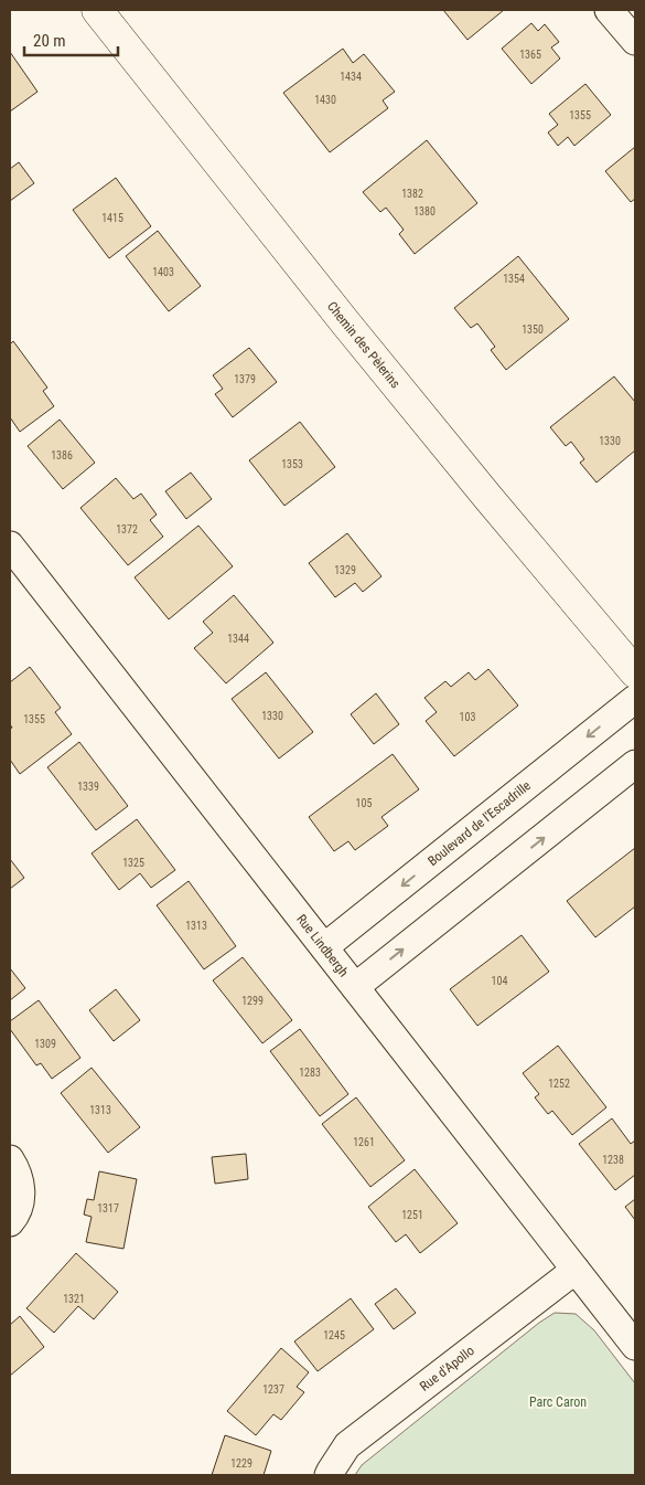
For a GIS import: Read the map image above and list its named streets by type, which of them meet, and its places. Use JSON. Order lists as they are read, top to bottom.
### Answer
{
  "streets": {
    "street": [
      "Chemin des Pèlerins",
      "Boulevard de l'Escadrille",
      "Rue Lindbergh",
      "Rue d'Apollo"
    ]
  },
  "crossings": [
    ["Boulevard de l'Escadrille", "Rue Lindbergh"],
    ["Rue Lindbergh", "Rue d'Apollo"]
  ],
  "parks": ["Parc Caron"],
  "house_numbers": [
    "1365",
    "1434",
    "1430",
    "1355",
    "1382",
    "1380",
    "1415",
    "1403",
    "1354",
    "1350",
    "1379",
    "1330",
    "1386",
    "1353",
    "1372",
    "1329",
    "1344",
    "1330",
    "103",
    "1355",
    "1339",
    "105",
    "1325",
    "1313",
    "104",
    "1299",
    "1309",
    "1283",
    "1252",
    "1313",
    "1261",
    "1238",
    "1317",
    "1251",
    "1321",
    "1245",
    "1237",
    "1229"
  ],
  "scale_bar": "20 m"
}
